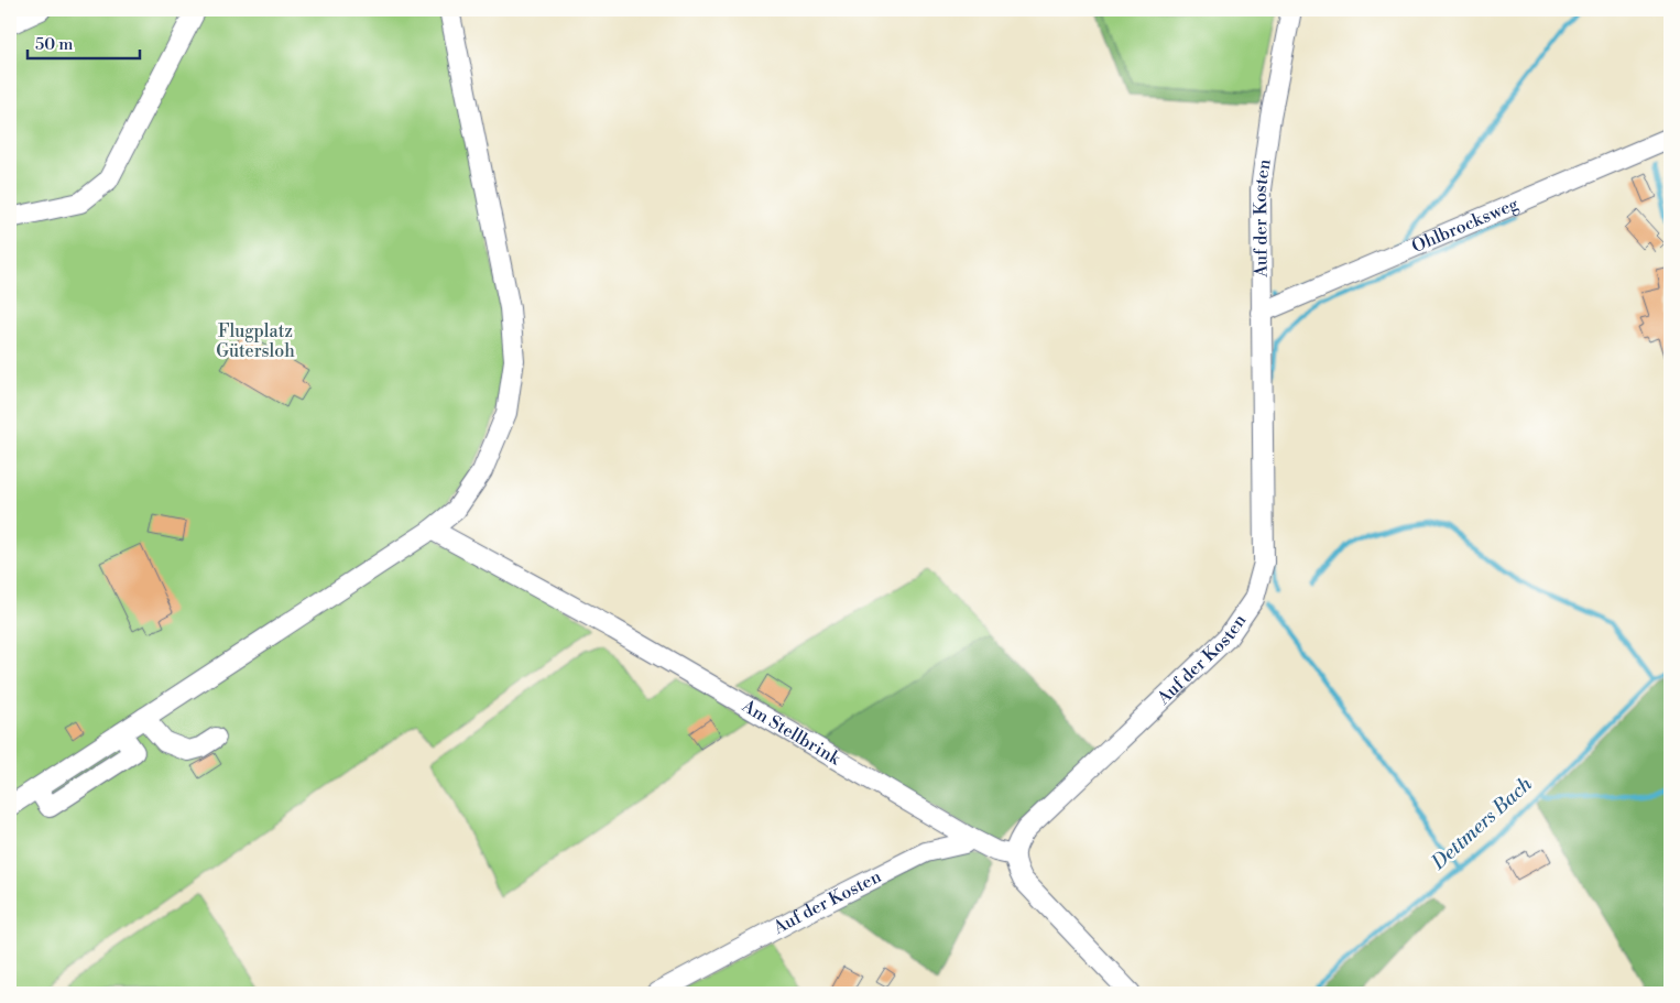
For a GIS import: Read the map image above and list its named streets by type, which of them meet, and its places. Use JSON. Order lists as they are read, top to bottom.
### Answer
{
  "streets": {
    "street": ["Auf der Kosten", "Ohlbrocksweg", "Am Stellbrink"]
  },
  "crossings": [
    ["Auf der Kosten", "Ohlbrocksweg"],
    ["Auf der Kosten", "Am Stellbrink"]
  ],
  "water": ["Dettmers Bach"],
  "parks": ["Flugplatz Gütersloh"],
  "scale_bar": "50 m"
}
